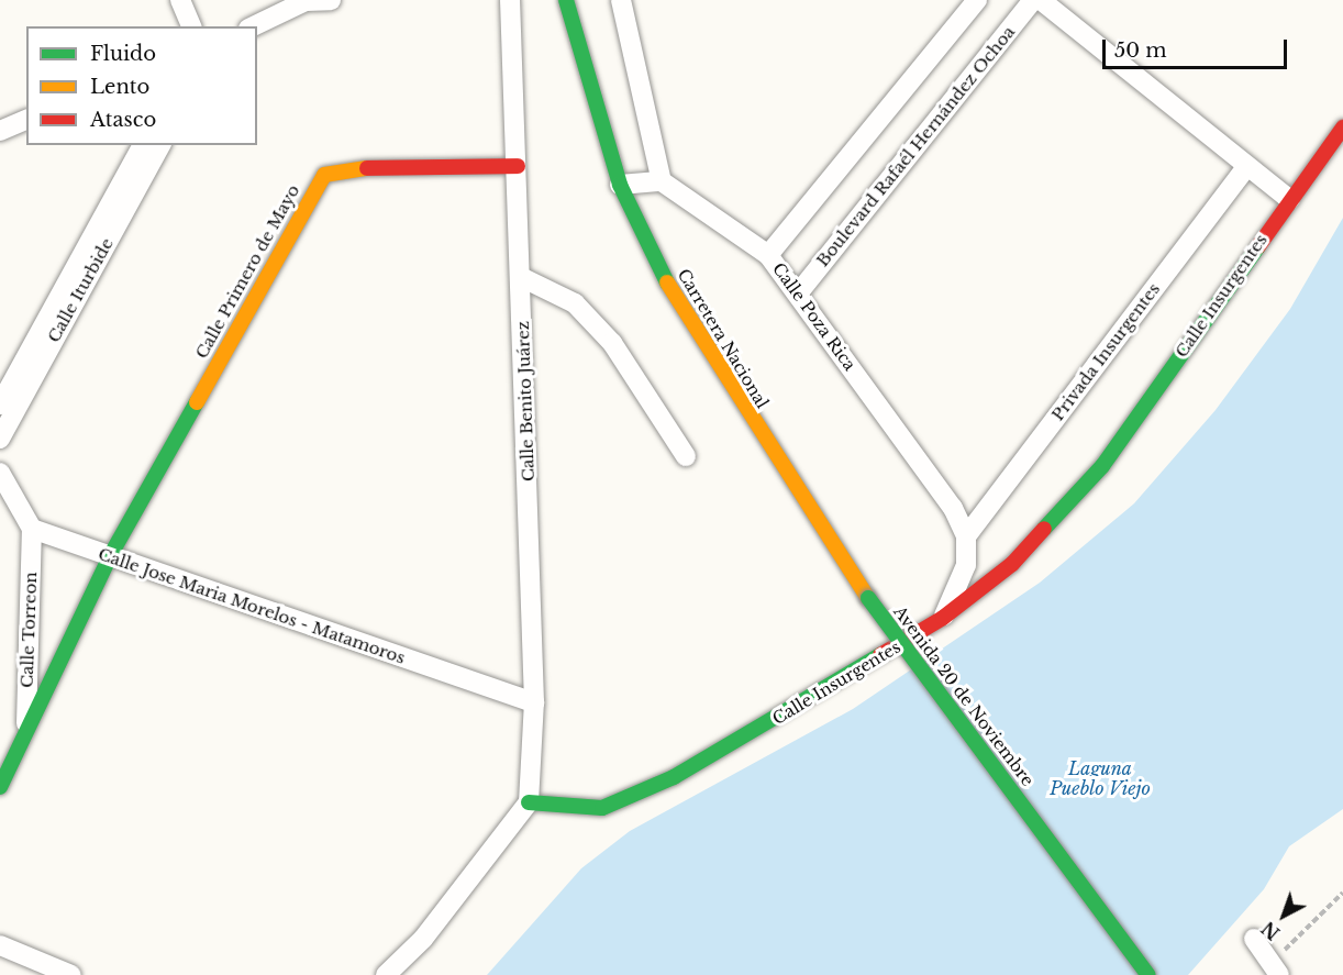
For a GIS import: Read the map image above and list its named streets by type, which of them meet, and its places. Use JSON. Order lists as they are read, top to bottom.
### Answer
{
  "streets": {
    "street": [
      "Boulevard Rafaél Hernández Ochoa",
      "Calle Primero de Mayo",
      "Calle Iturbide",
      "Calle Insurgentes",
      "Calle Poza Rica",
      "Carretera Nacional",
      "Privada Insurgentes",
      "Calle Benito Juárez",
      "Calle Jose Maria Morelos - Matamoros",
      "Calle Torreon",
      "Avenida 20 de Noviembre"
    ]
  },
  "crossings": [
    ["Boulevard Rafaél Hernández Ochoa", "Calle Poza Rica"],
    ["Calle Primero de Mayo", "Calle Benito Juárez"],
    ["Calle Primero de Mayo", "Calle Jose Maria Morelos - Matamoros"],
    ["Calle Primero de Mayo", "Calle Torreon"],
    ["Calle Insurgentes", "Calle Poza Rica"],
    ["Calle Insurgentes", "Calle Benito Juárez"],
    ["Calle Poza Rica", "Privada Insurgentes"],
    ["Carretera Nacional", "Avenida 20 de Noviembre"],
    ["Calle Benito Juárez", "Calle Jose Maria Morelos - Matamoros"],
    ["Calle Jose Maria Morelos - Matamoros", "Calle Torreon"]
  ],
  "water": ["Laguna Pueblo Viejo"],
  "legend": ["Fluido", "Lento", "Atasco"],
  "scale_bar": "50 m",
  "north": "bottom left"
}
